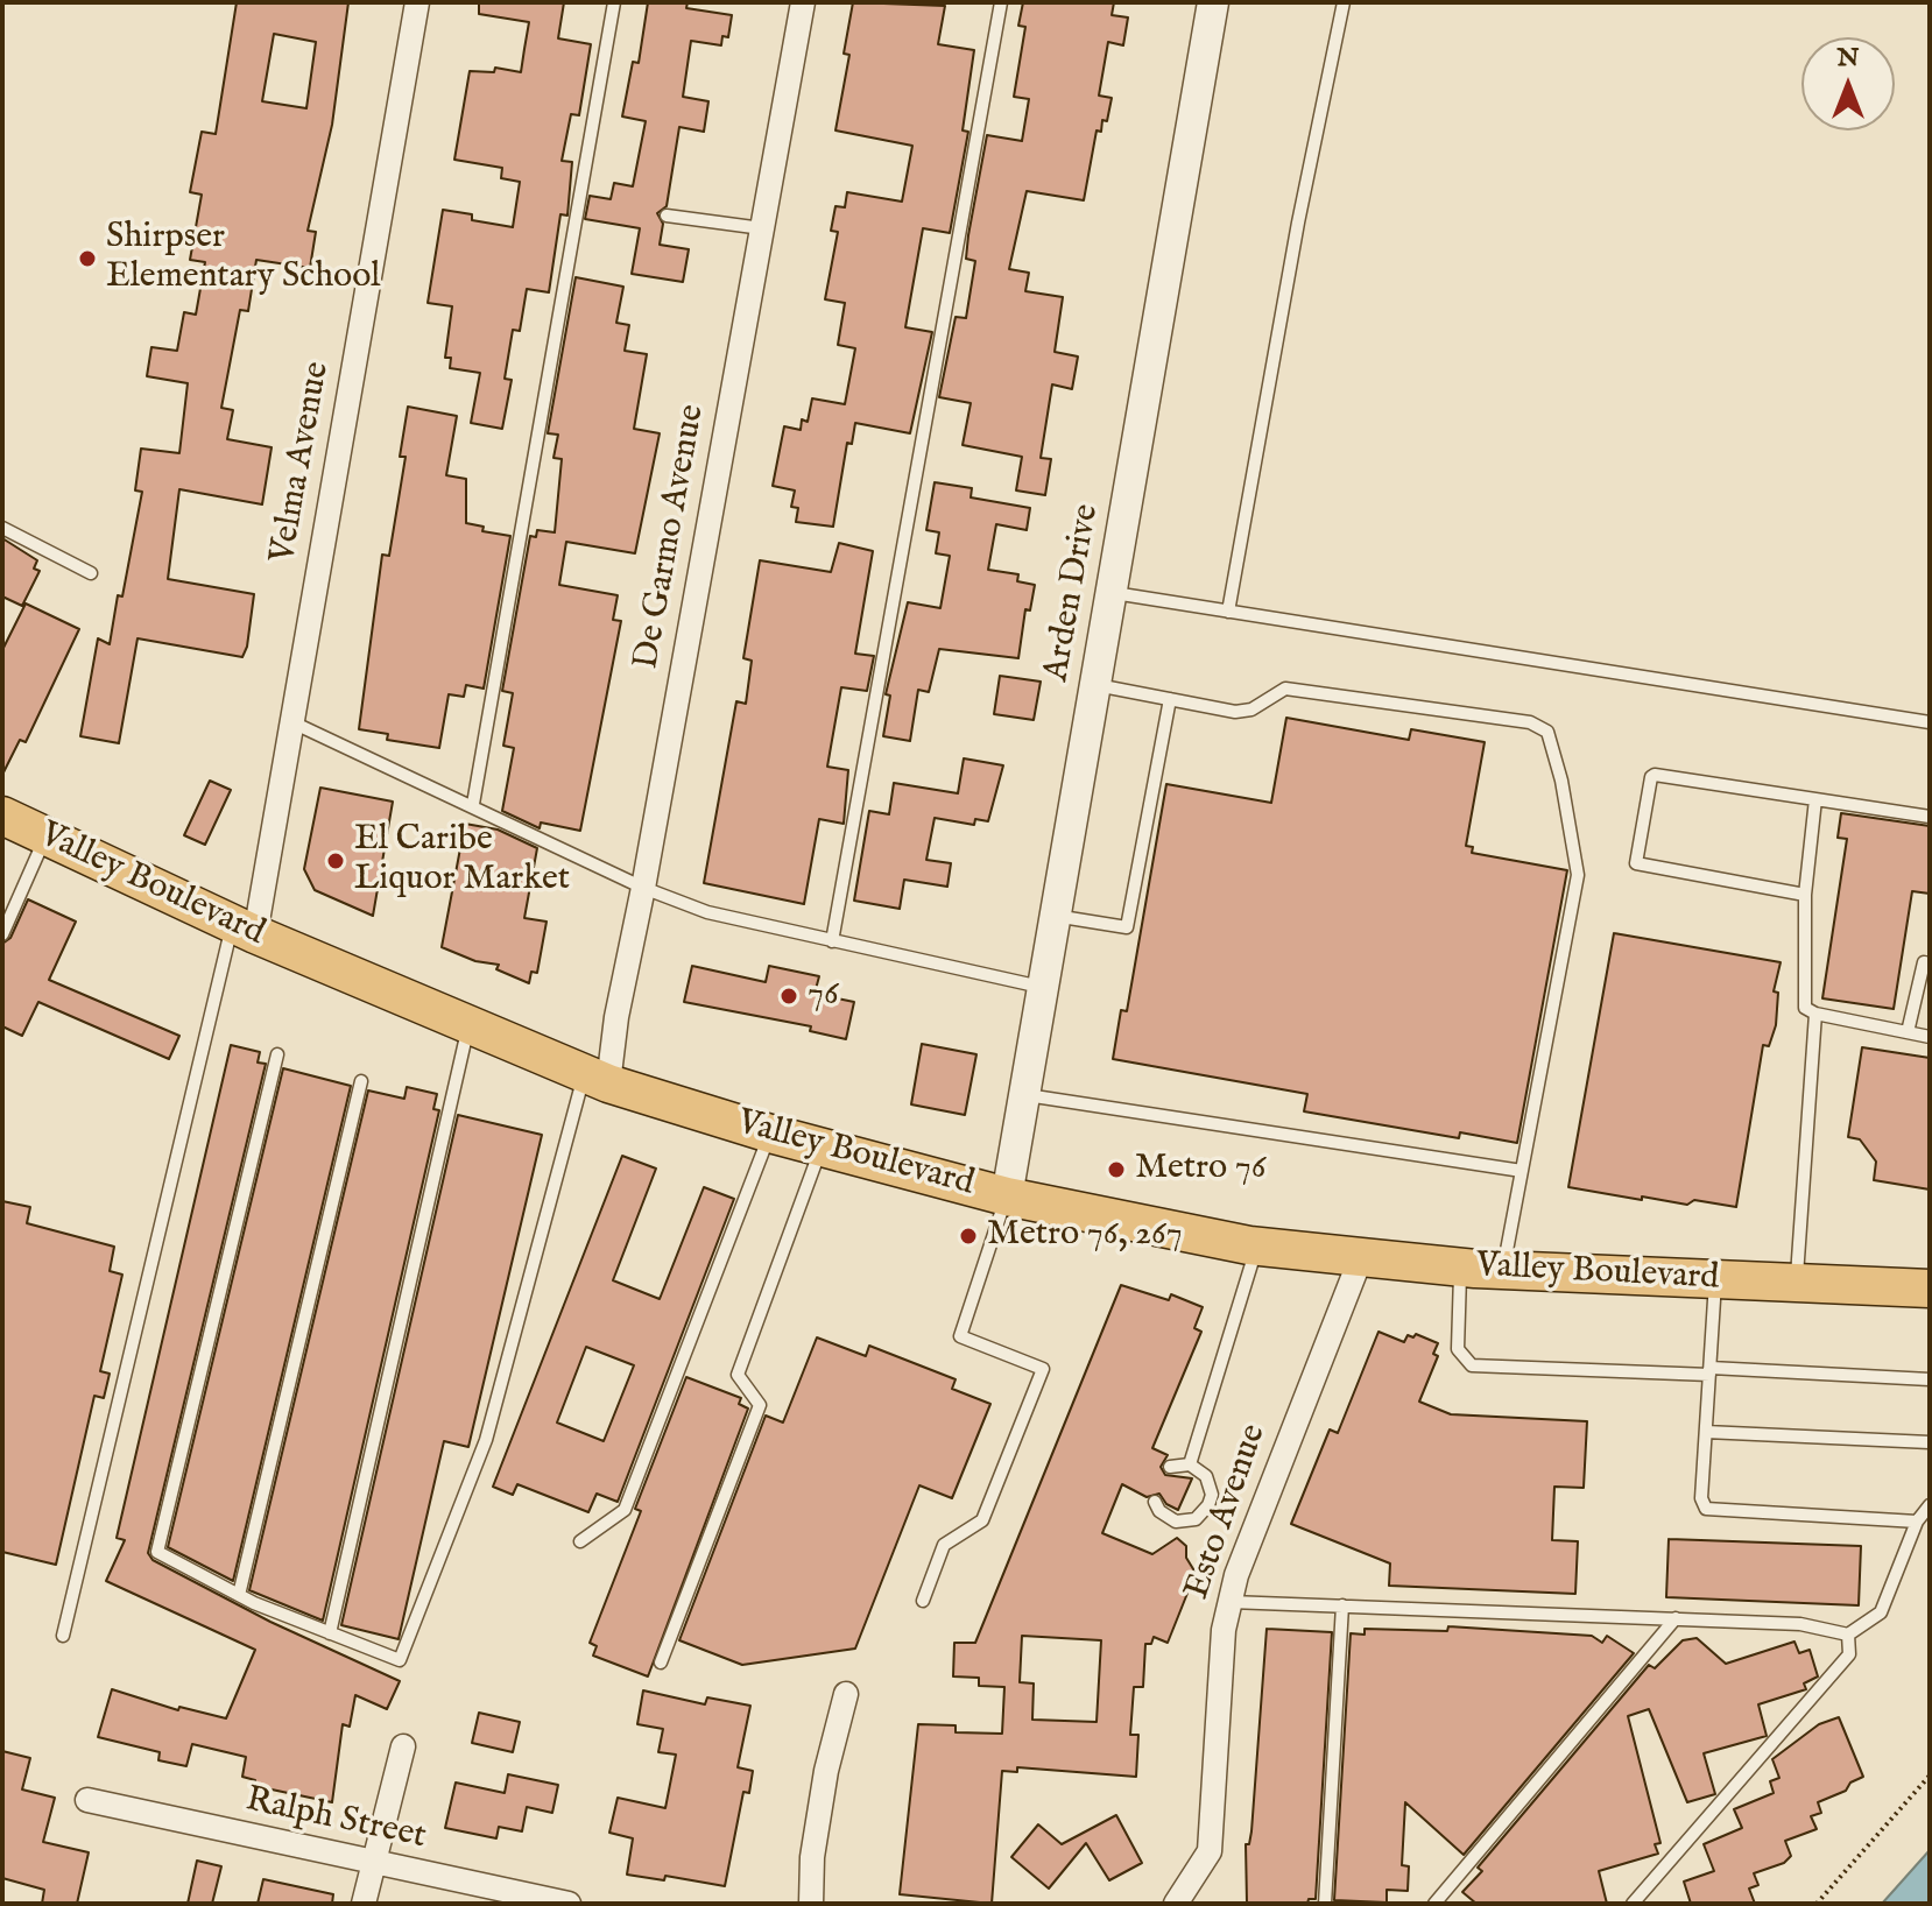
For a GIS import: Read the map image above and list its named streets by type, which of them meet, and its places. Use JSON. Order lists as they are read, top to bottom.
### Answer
{
  "streets": {
    "main road": ["Valley Boulevard"],
    "street": [
      "Velma Avenue",
      "De Garmo Avenue",
      "Arden Drive",
      "Esto Avenue",
      "Ralph Street"
    ]
  },
  "crossings": [
    ["Velma Avenue", "Valley Boulevard"],
    ["De Garmo Avenue", "Valley Boulevard"],
    ["Arden Drive", "Valley Boulevard"],
    ["Valley Boulevard", "Esto Avenue"]
  ],
  "places": [
    "Shirpser Elementary School",
    "El Caribe Liquor Market",
    "76",
    "Metro 76",
    "Metro 76, 267"
  ],
  "north": "top"
}
